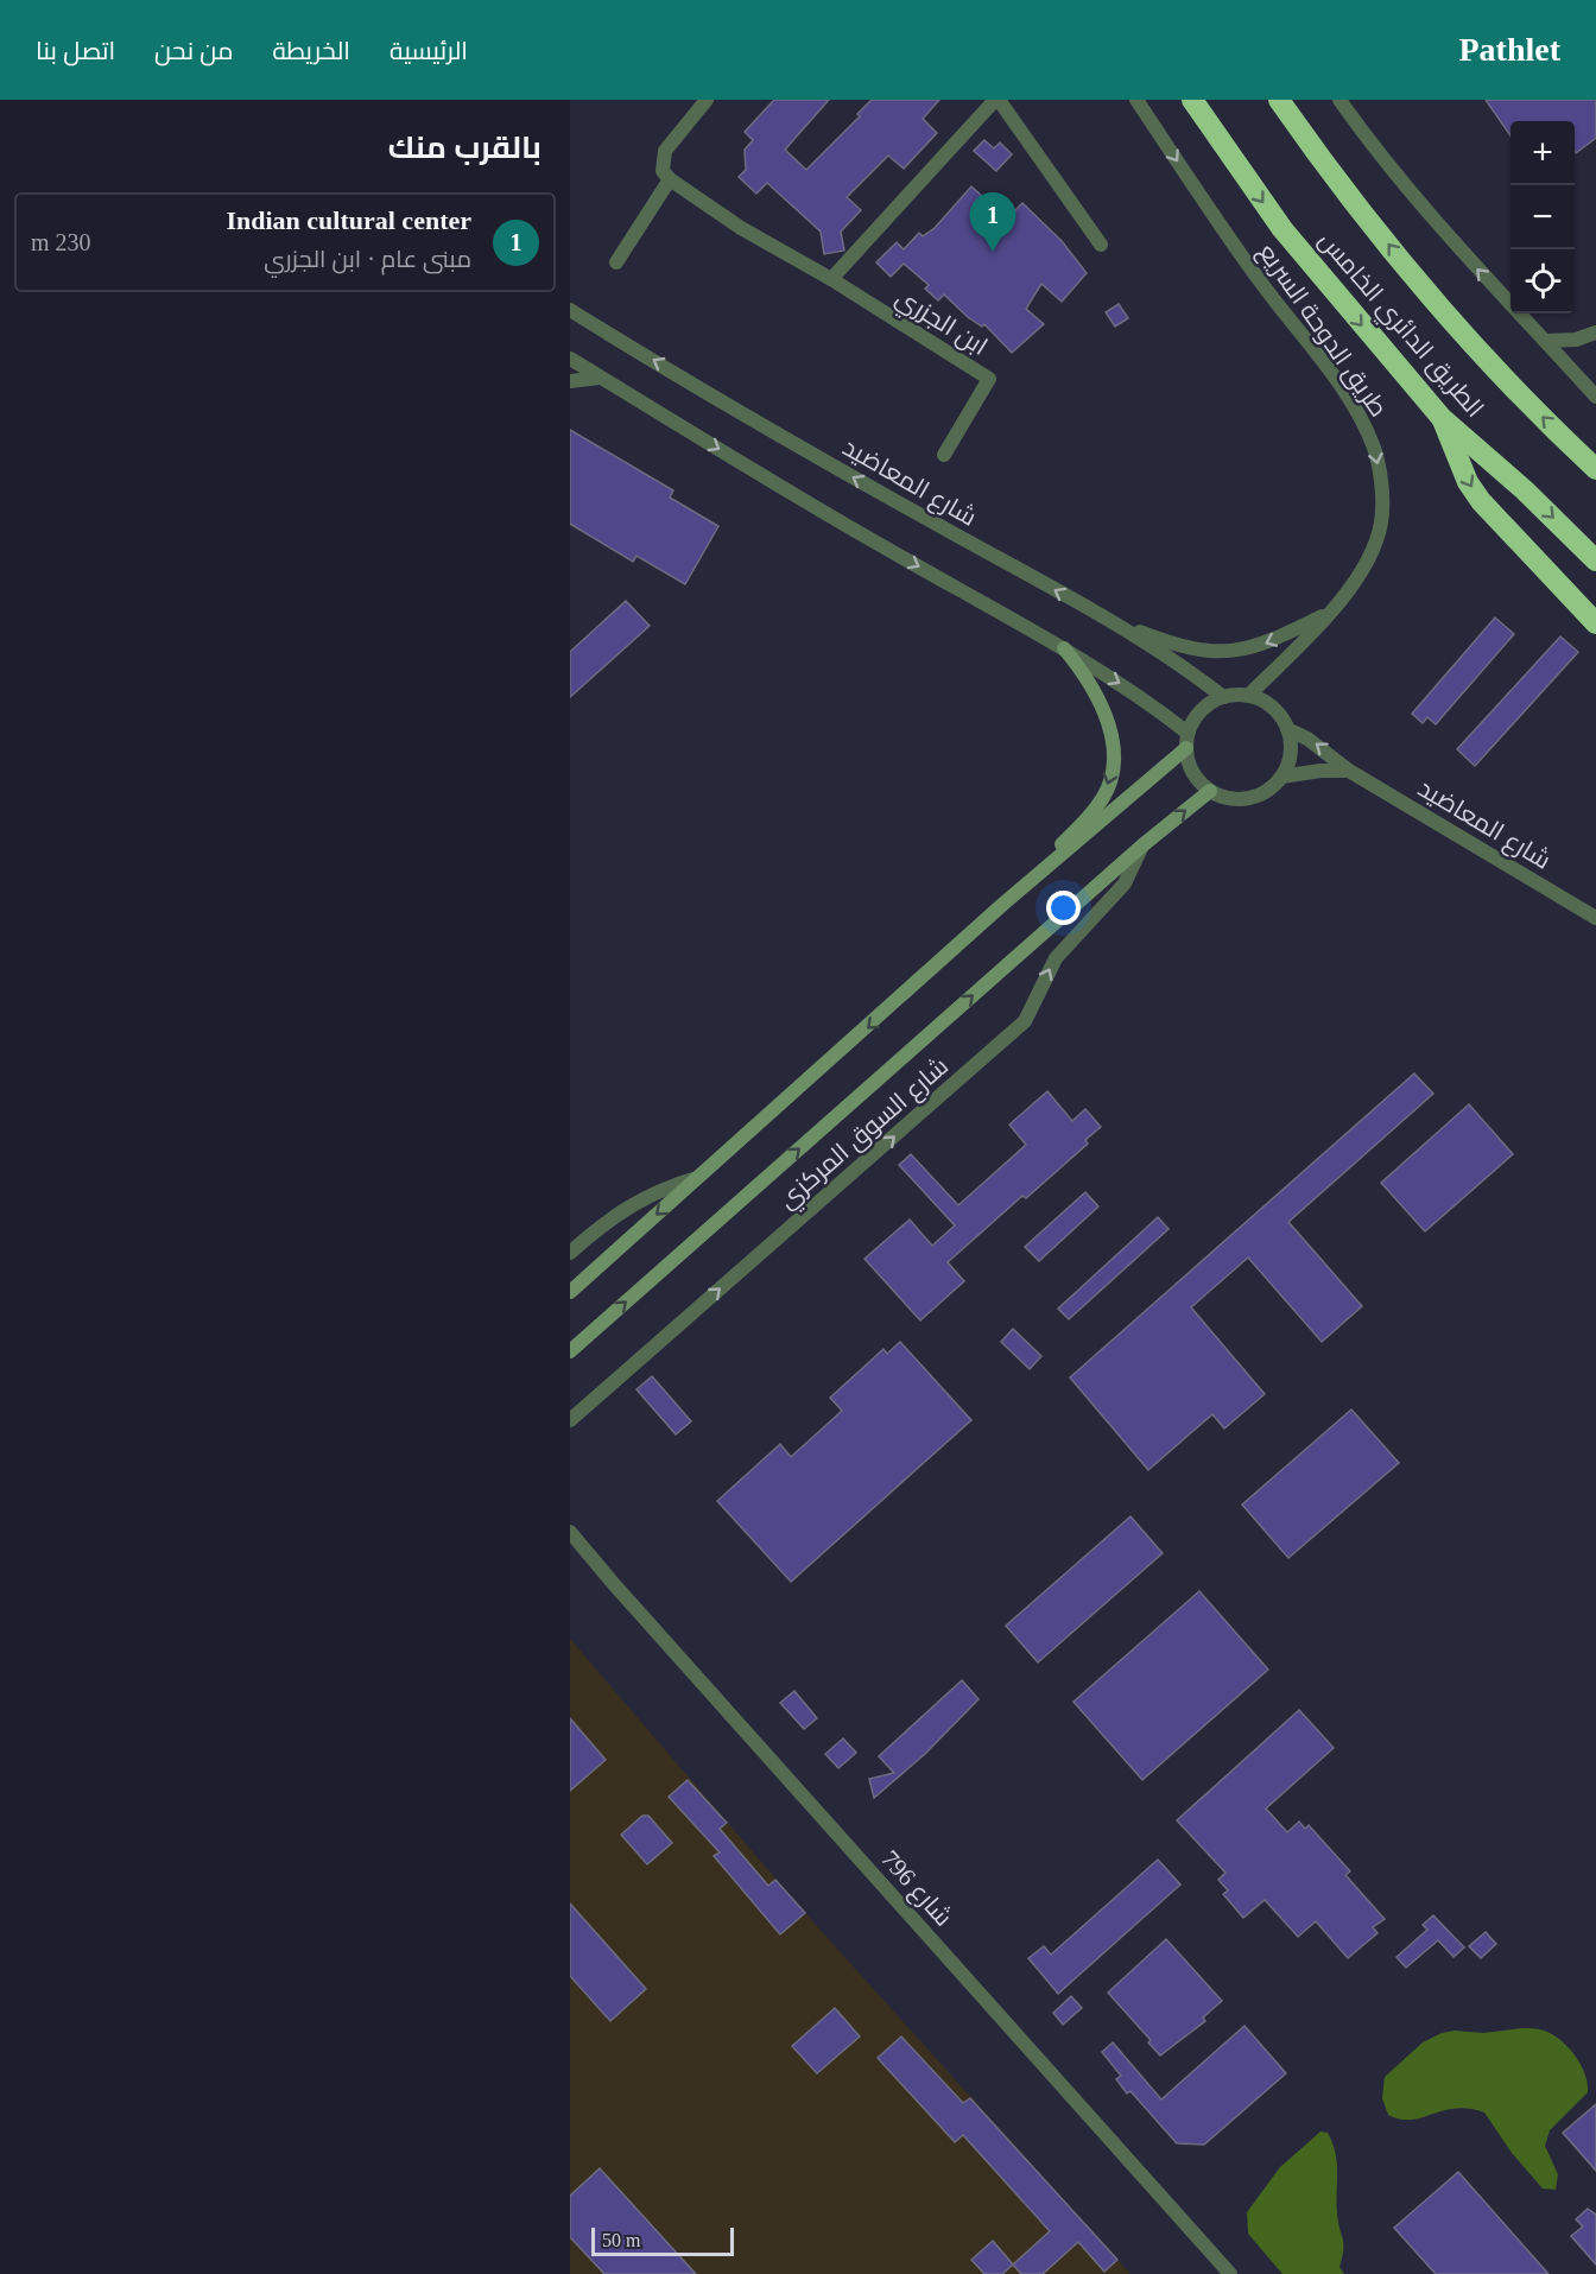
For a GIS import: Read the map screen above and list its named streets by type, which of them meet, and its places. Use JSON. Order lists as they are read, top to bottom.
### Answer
{
  "streets": {
    "highway": ["الطريق الدائري الخامس"],
    "main road": ["شارع السوق المركزي"],
    "street": [
      "ابن الجزري",
      "طريق الدوحة السريع",
      "شارع المعاضيد",
      "شارع 796"
    ]
  },
  "crossings": [
    ["طريق الدوحة السريع", "شارع المعاضيد"],
    ["طريق الدوحة السريع", "شارع السوق المركزي"],
    ["شارع المعاضيد", "شارع السوق المركزي"]
  ],
  "one_way": ["طريق الدوحة السريع"],
  "scale_bar": "50 m",
  "page": {
    "header": "Pathlet",
    "nav": [
      "الرئيسية",
      "الخريطة",
      "من نحن",
      "اتصل بنا"
    ],
    "heading": "بالقرب منك",
    "map_buttons": ["+", "−"],
    "pins": "1",
    "list": [
      {
        "mark": "1",
        "name": "Indian cultural center",
        "note": "مبنى عام · ابن الجزري",
        "value": "230 m"
      }
    ],
    "scale": "50 m"
  }
}
